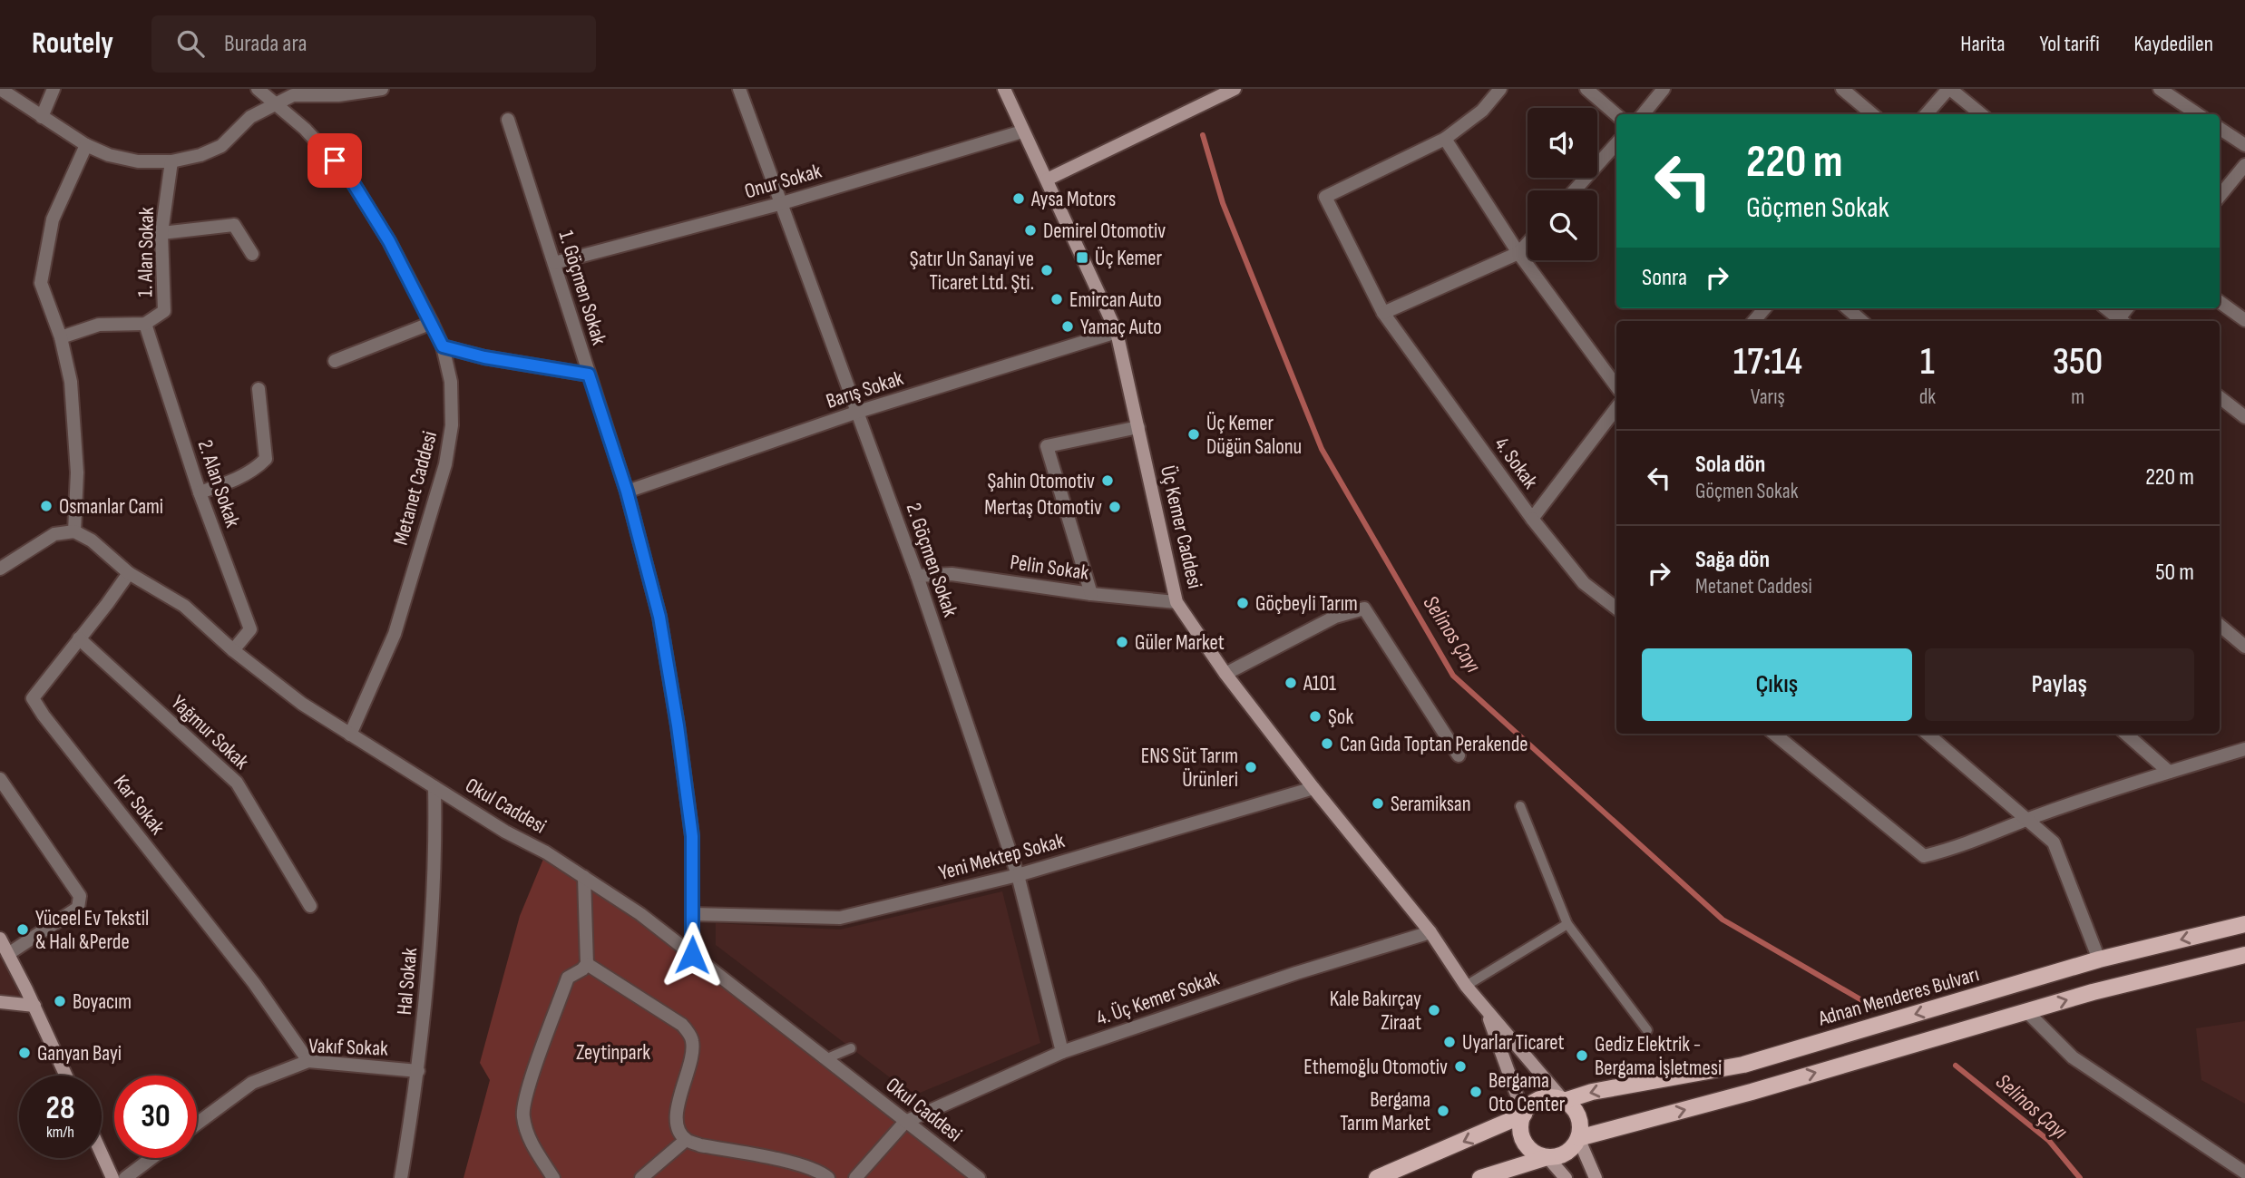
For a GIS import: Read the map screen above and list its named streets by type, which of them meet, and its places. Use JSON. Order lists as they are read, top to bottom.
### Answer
{
  "streets": {
    "main road": ["Üç Kemer Caddesi", "Adnan Menderes Bulvarı"],
    "street": [
      "Onur Sokak",
      "1. Alan Sokak",
      "1. Göçmen Sokak",
      "Barış Sokak",
      "4. Sokak",
      "2. Alan Sokak",
      "Metanet Caddesi",
      "2. Göçmen Sokak",
      "Pelin Sokak",
      "Yağmur Sokak",
      "Kar Sokak",
      "Okul Caddesi",
      "Yeni Mektep Sokak",
      "Hal Sokak",
      "4. Üç Kemer Sokak",
      "Vakıf Sokak"
    ]
  },
  "crossings": [
    ["Onur Sokak", "1. Göçmen Sokak"],
    ["Onur Sokak", "Üç Kemer Caddesi"],
    ["Onur Sokak", "2. Göçmen Sokak"],
    ["1. Alan Sokak", "2. Alan Sokak"],
    ["1. Göçmen Sokak", "Barış Sokak"],
    ["1. Göçmen Sokak", "Okul Caddesi"],
    ["1. Göçmen Sokak", "Yeni Mektep Sokak"],
    ["Barış Sokak", "Üç Kemer Caddesi"],
    ["Barış Sokak", "2. Göçmen Sokak"],
    ["2. Alan Sokak", "Okul Caddesi"],
    ["Metanet Caddesi", "Okul Caddesi"],
    ["Üç Kemer Caddesi", "Pelin Sokak"],
    ["Üç Kemer Caddesi", "Yeni Mektep Sokak"],
    ["Üç Kemer Caddesi", "Adnan Menderes Bulvarı"],
    ["Üç Kemer Caddesi", "4. Üç Kemer Sokak"],
    ["2. Göçmen Sokak", "Pelin Sokak"],
    ["2. Göçmen Sokak", "Yeni Mektep Sokak"],
    ["2. Göçmen Sokak", "4. Üç Kemer Sokak"],
    ["Yağmur Sokak", "Kar Sokak"],
    ["Kar Sokak", "Okul Caddesi"],
    ["Kar Sokak", "Vakıf Sokak"],
    ["Okul Caddesi", "Hal Sokak"],
    ["Okul Caddesi", "4. Üç Kemer Sokak"],
    ["Hal Sokak", "Vakıf Sokak"]
  ],
  "water": ["Selinos Çayı"],
  "parks": ["Zeytinpark"],
  "places": {
    "other": [
      "Aysa Motors",
      "Demirel Otomotiv",
      "Şatır Un Sanayi ve Ticaret Ltd. Şti.",
      "Emircan Auto",
      "Yamaç Auto",
      "Üç Kemer Düğün Salonu",
      "Şahin Otomotiv",
      "Osmanlar Cami",
      "Mertaş Otomotiv",
      "Göçbeyli Tarım",
      "Güler Market",
      "A101",
      "Şok",
      "Can Gıda Toptan Perakende",
      "ENS Süt Tarım Ürünleri",
      "Seramiksan",
      "Yüceel Ev Tekstil & Halı &Perde",
      "Boyacım",
      "Kale Bakırçay Ziraat",
      "Uyarlar Ticaret",
      "Ganyan Bayi",
      "Gediz Elektrik - Bergama İşletmesi",
      "Ethemoğlu Otomotiv",
      "Bergama Oto Center",
      "Bergama Tarım Market"
    ],
    "transit": ["Üç Kemer"]
  },
  "page": {
    "header": "Routely",
    "search": "Burada ara",
    "nav": ["Harita", "Yol tarifi", "Kaydedilen"],
    "turn": ["220 m", "Göçmen Sokak"],
    "then": "Sonra",
    "eta": [
      "17:14",
      "Varış",
      "1",
      "dk",
      "350",
      "m"
    ],
    "list": [
      {
        "name": "Sola dön",
        "note": "Göçmen Sokak",
        "value": "220 m"
      },
      {
        "name": "Sağa dön",
        "note": "Metanet Caddesi",
        "value": "50 m"
      }
    ],
    "buttons": ["Çıkış", "Paylaş"],
    "speed": "28 km/h",
    "limit": "30"
  }
}
